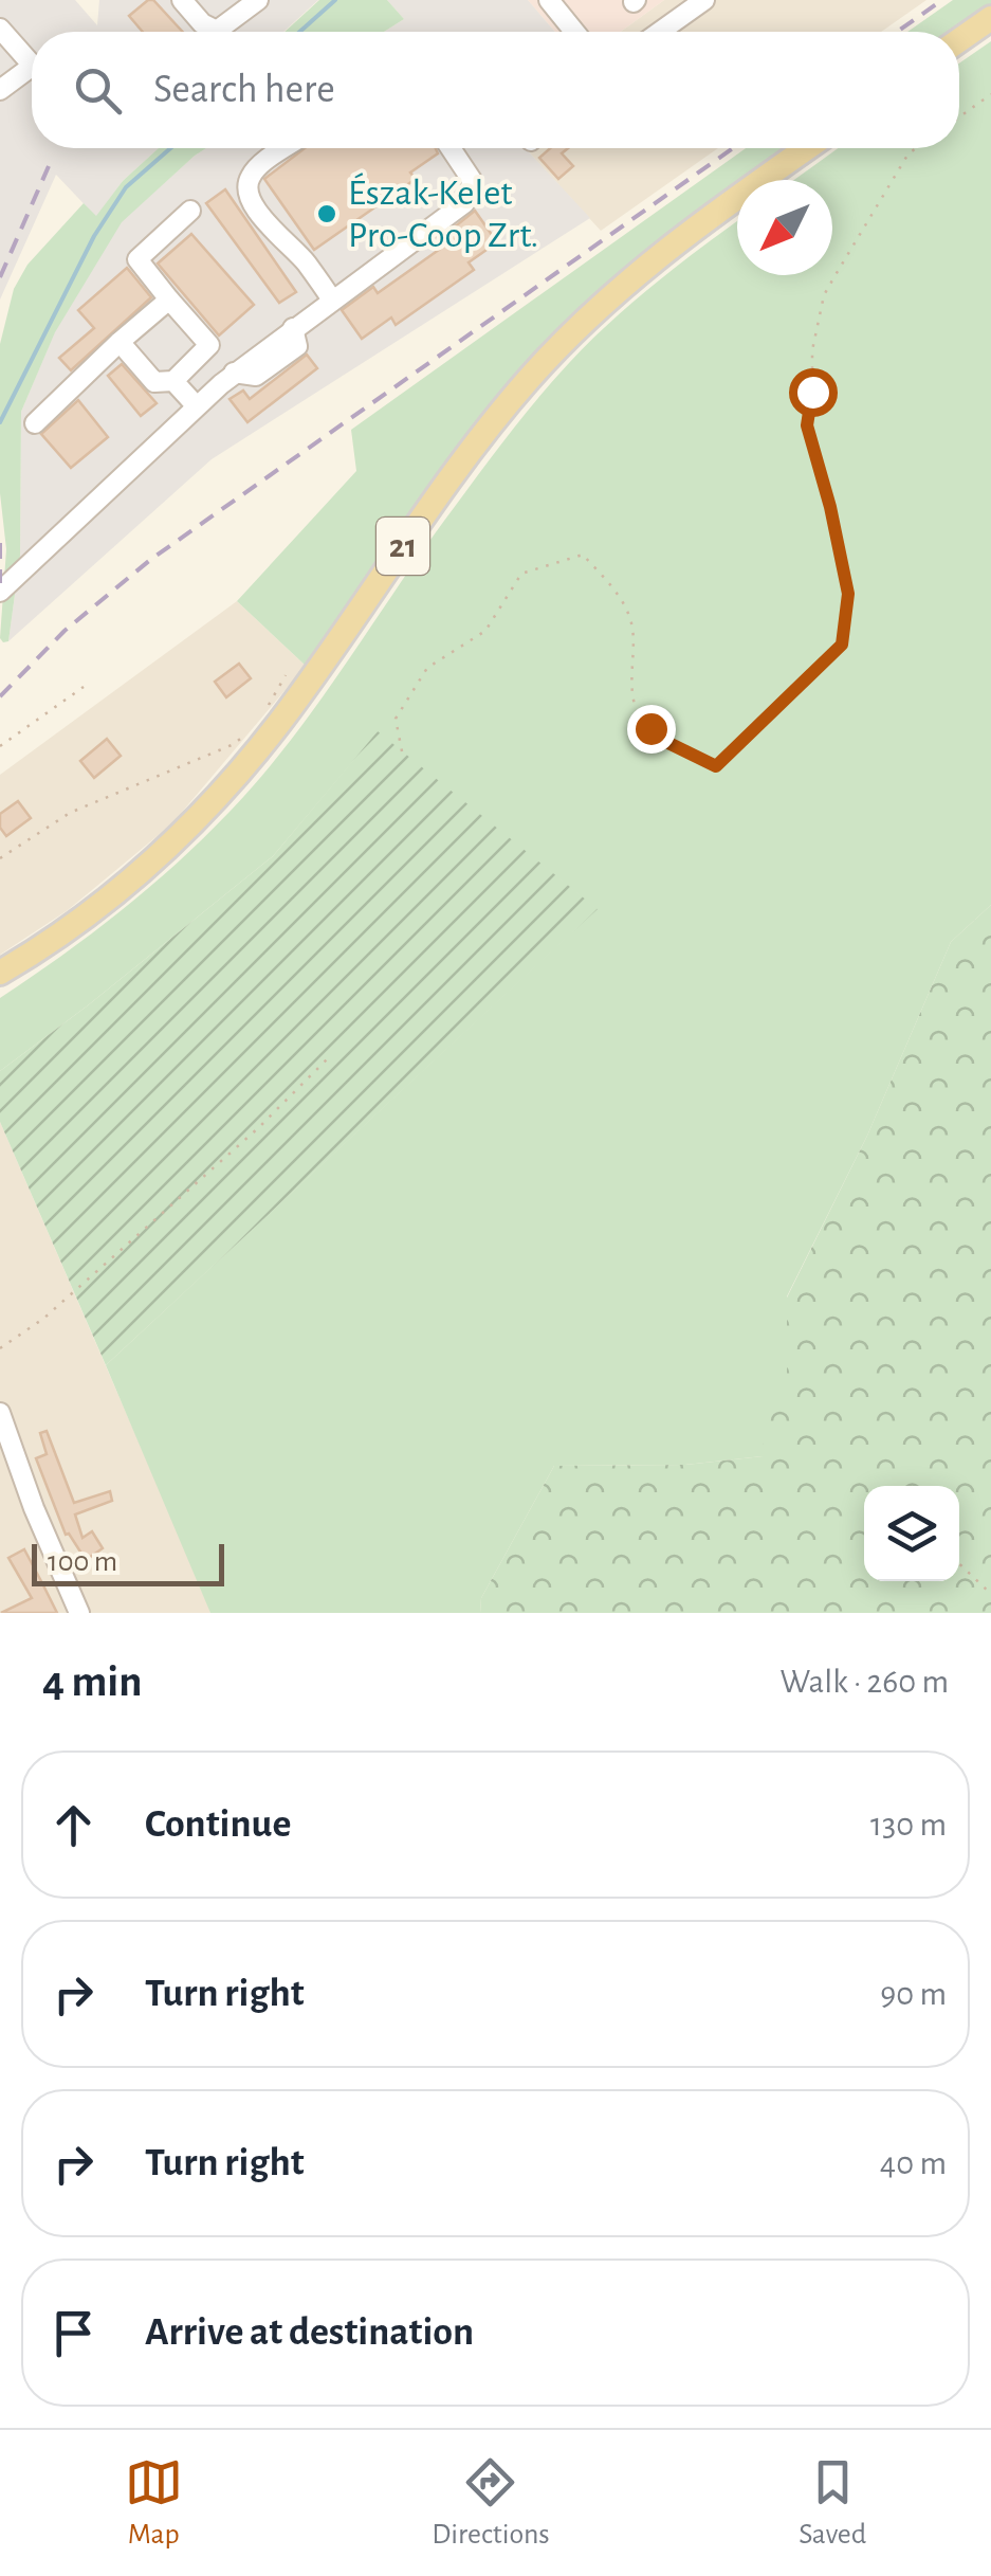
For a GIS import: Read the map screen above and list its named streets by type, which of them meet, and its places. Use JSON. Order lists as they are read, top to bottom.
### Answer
{
  "streets": {
    "main road": ["21"]
  },
  "places": ["Észak-Kelet Pro-Coop Zrt."],
  "scale_bar": "100 m",
  "north": "bottom left",
  "page": {
    "search": "Search here",
    "scale": "100 m",
    "heading": ["4 min", "Walk · 260 m"],
    "list": [
      ["Continue", "130 m"],
      ["Turn right", "90 m"],
      ["Turn right", "40 m"],
      "Arrive at destination"
    ],
    "nav": ["Map", "Directions", "Saved"]
  }
}
